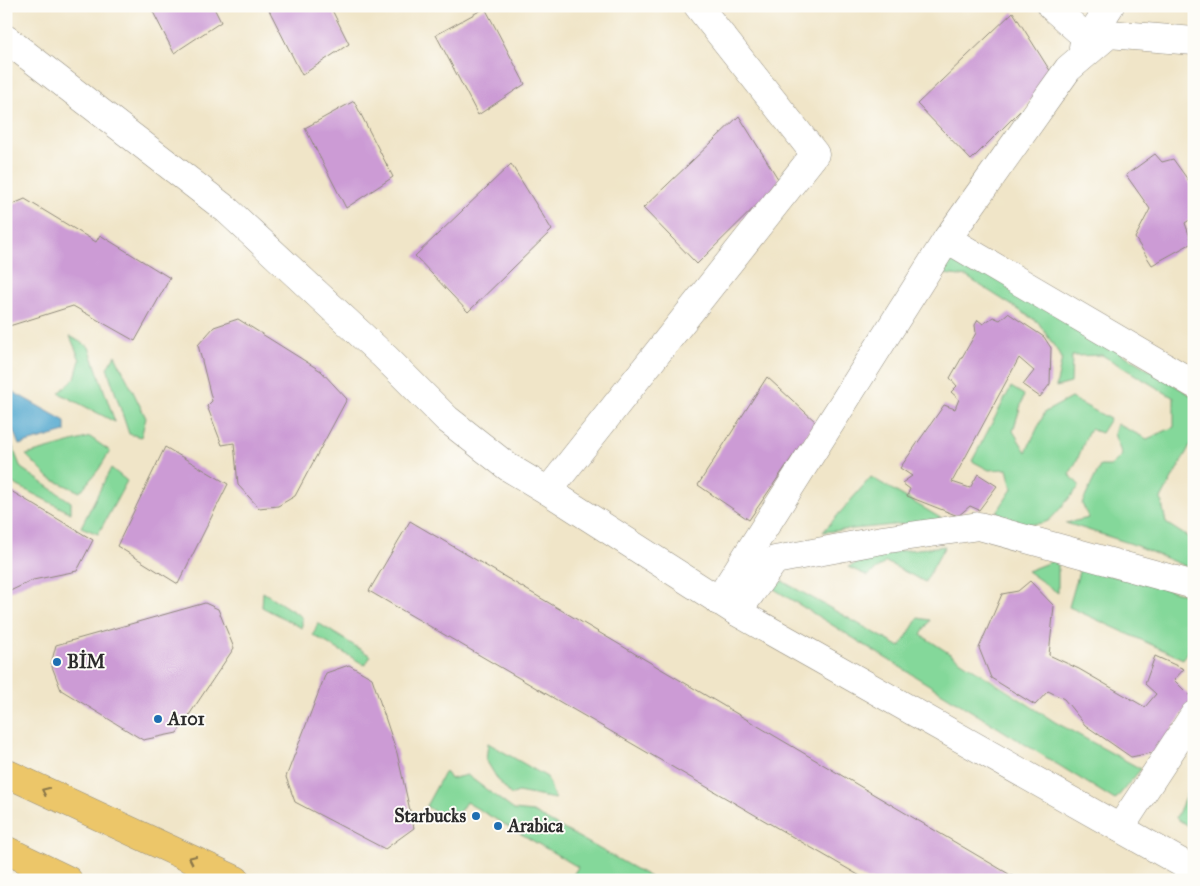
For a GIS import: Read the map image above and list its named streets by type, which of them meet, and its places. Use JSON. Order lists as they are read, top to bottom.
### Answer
{
  "places": [
    "BİM",
    "A101",
    "Starbucks",
    "Arabica"
  ]
}
